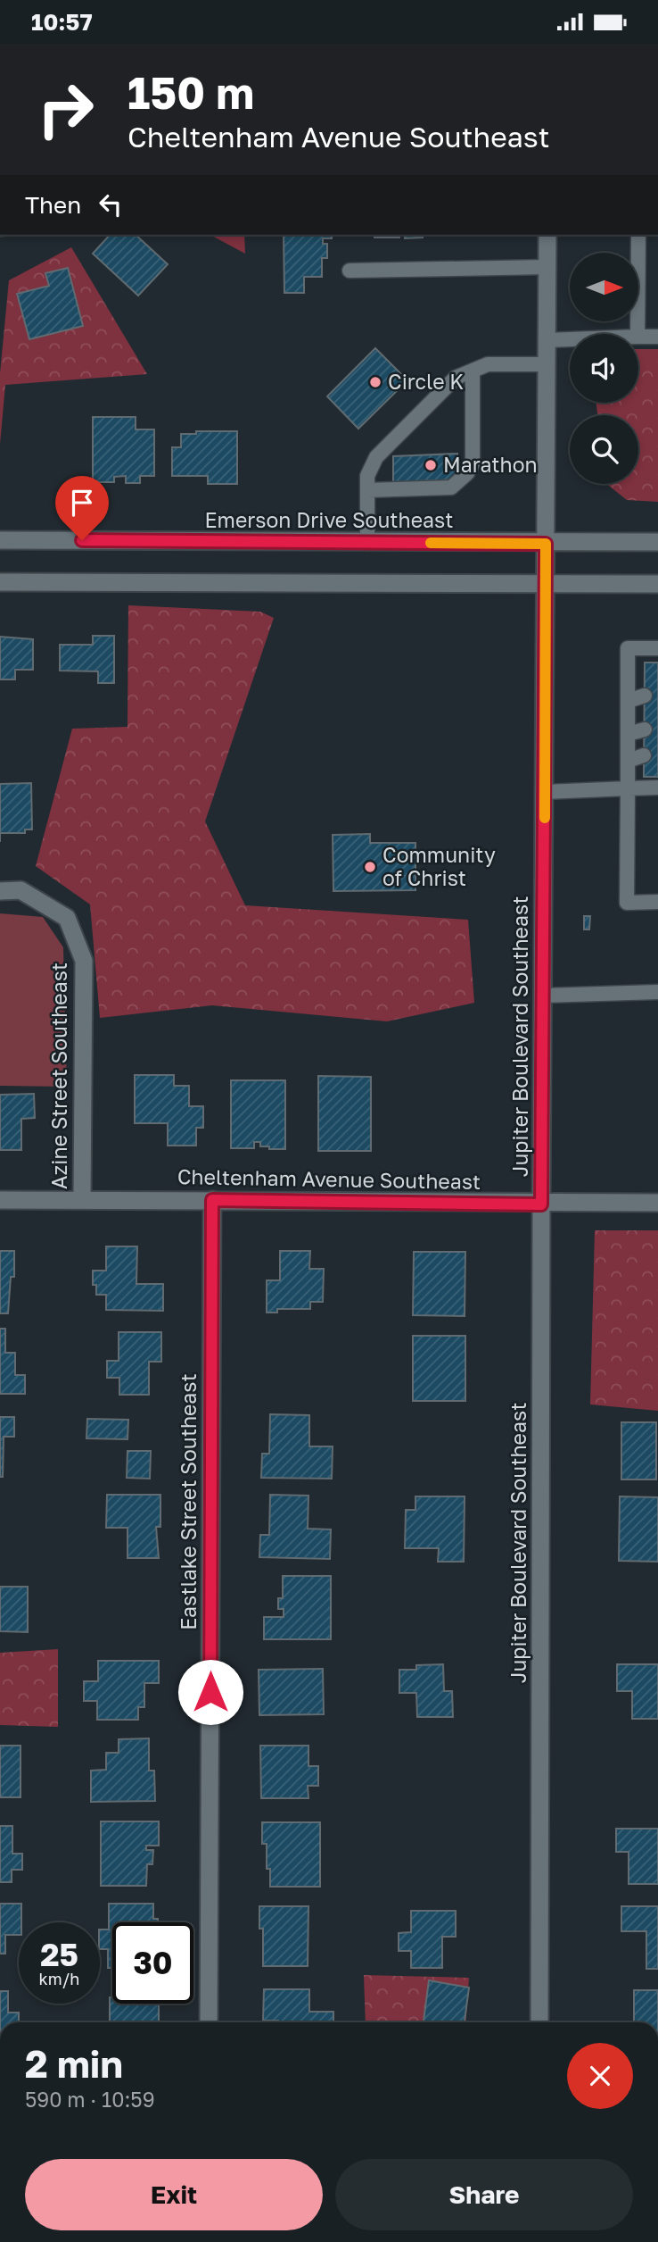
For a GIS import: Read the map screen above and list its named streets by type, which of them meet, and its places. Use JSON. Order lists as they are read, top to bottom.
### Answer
{
  "streets": {
    "street": [
      "Emerson Drive Southeast",
      "Jupiter Boulevard Southeast",
      "Azine Street Southeast",
      "Cheltenham Avenue Southeast",
      "Eastlake Street Southeast"
    ]
  },
  "crossings": [
    ["Emerson Drive Southeast", "Jupiter Boulevard Southeast"],
    ["Jupiter Boulevard Southeast", "Cheltenham Avenue Southeast"],
    ["Azine Street Southeast", "Cheltenham Avenue Southeast"],
    ["Cheltenham Avenue Southeast", "Eastlake Street Southeast"]
  ],
  "places": ["Circle K", "Marathon", "Community of Christ"],
  "north": "right",
  "page": {
    "status": "10:57",
    "turn": ["150 m", "Cheltenham Avenue Southeast"],
    "then": "Then",
    "speed": "25 km/h",
    "limit": "30",
    "heading": ["2 min", "590 m · 10:59"],
    "buttons": ["Exit", "Share"]
  }
}
